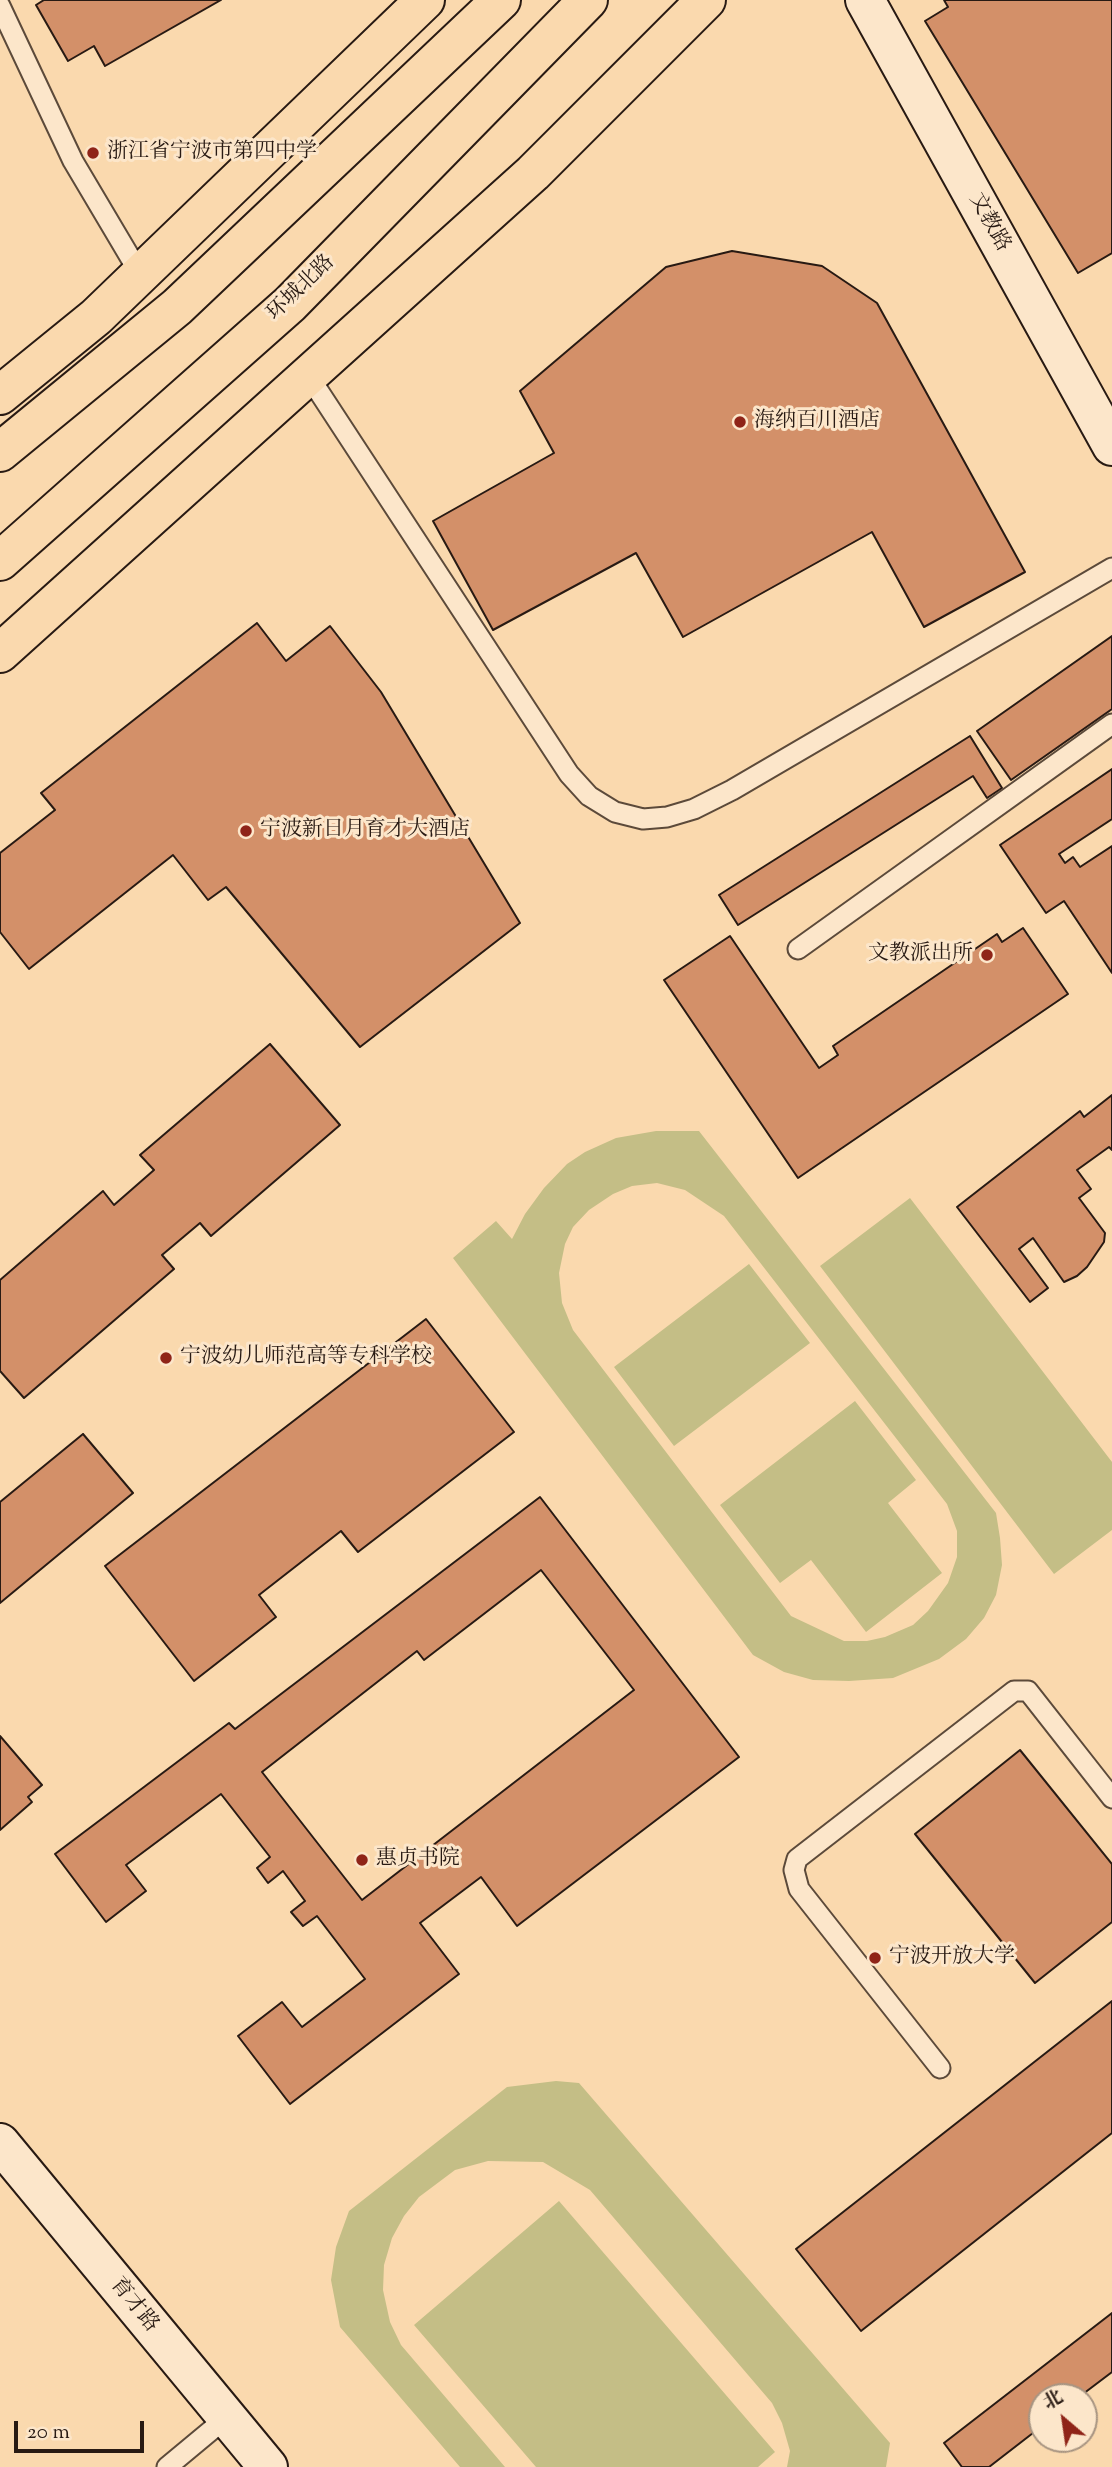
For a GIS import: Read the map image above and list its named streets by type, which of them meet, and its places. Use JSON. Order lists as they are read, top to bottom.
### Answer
{
  "streets": {
    "main road": ["环城北路"],
    "street": ["文教路", "育才路"]
  },
  "places": [
    "浙江省宁波市第四中学",
    "海纳百川酒店",
    "宁波新日月育才大酒店",
    "文教派出所",
    "宁波幼儿师范高等专科学校",
    "惠贞书院",
    "宁波开放大学"
  ],
  "scale_bar": "20 m",
  "north": "top left"
}
